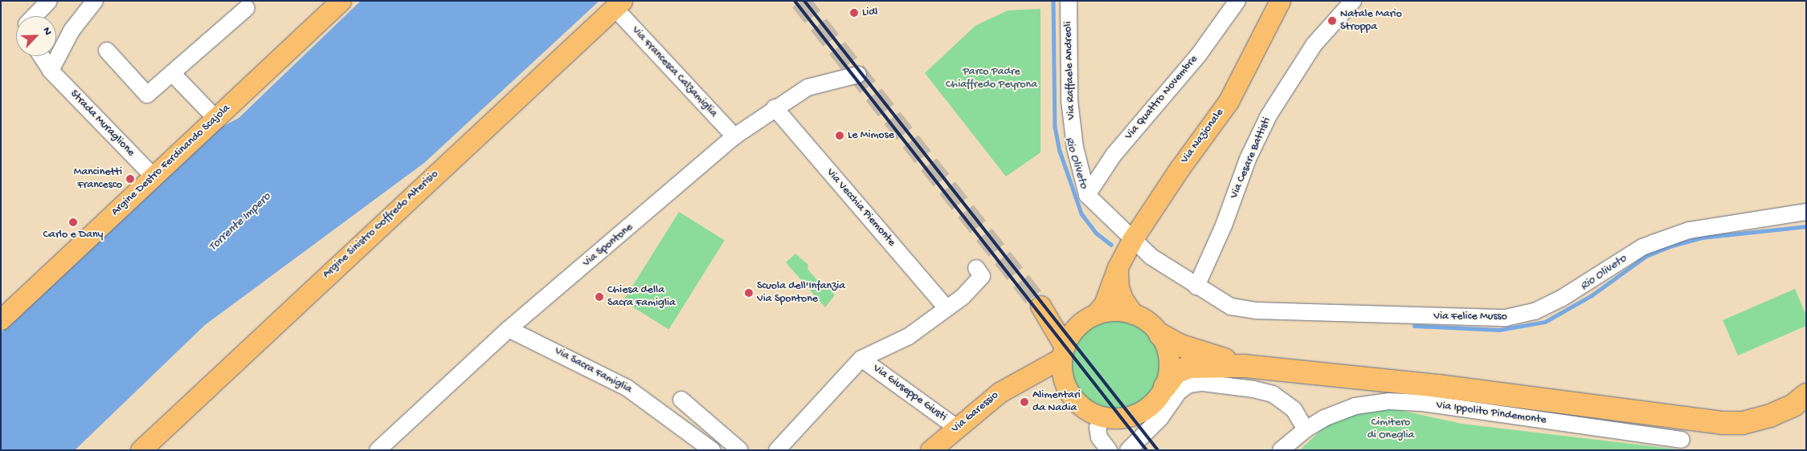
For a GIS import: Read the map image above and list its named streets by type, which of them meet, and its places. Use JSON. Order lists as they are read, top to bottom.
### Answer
{
  "streets": {
    "main road": [
      "Via Nazionale",
      "Argine Destro Ferdinando Scajola",
      "Argine Sinistro Goffredo Alterisio",
      "Via Garessio"
    ],
    "street": [
      "Via Raffaele Andreoli",
      "Via Francesca Calzamiglia",
      "Via Quattro Novembre",
      "Strada Muraglione",
      "Via Cesare Battisti",
      "Via Vecchia Piemonte",
      "Via Spontone",
      "Via Felice Musso",
      "Via Sacra Famiglia",
      "Via Giuseppe Giusti",
      "Via Ippolito Pindemonte"
    ]
  },
  "crossings": [
    ["Via Raffaele Andreoli", "Via Quattro Novembre"],
    ["Via Raffaele Andreoli", "Via Nazionale"],
    ["Via Raffaele Andreoli", "Via Felice Musso"],
    ["Via Francesca Calzamiglia", "Argine Sinistro Goffredo Alterisio"],
    ["Via Francesca Calzamiglia", "Via Spontone"],
    ["Strada Muraglione", "Argine Destro Ferdinando Scajola"],
    ["Via Nazionale", "Via Felice Musso"],
    ["Via Nazionale", "Via Garessio"],
    ["Via Cesare Battisti", "Via Felice Musso"],
    ["Via Vecchia Piemonte", "Via Spontone"],
    ["Via Spontone", "Via Sacra Famiglia"],
    ["Via Giuseppe Giusti", "Via Garessio"]
  ],
  "water": ["Rio Oliveto", "Torrente Impero"],
  "parks": ["Parco Padre Chiaffredo Peyrona", "Cimitero di Oneglia"],
  "places": [
    "Lidl",
    "Natale Mario Stroppa",
    "Le Mimose",
    "Mancinetti Francesco",
    "Carlo e Dany",
    "Scuola dell'Infanzia Via Spontone",
    "Chiesa della Sacra Famiglia",
    "Alimentari da Nadia"
  ],
  "north": "top right"
}
